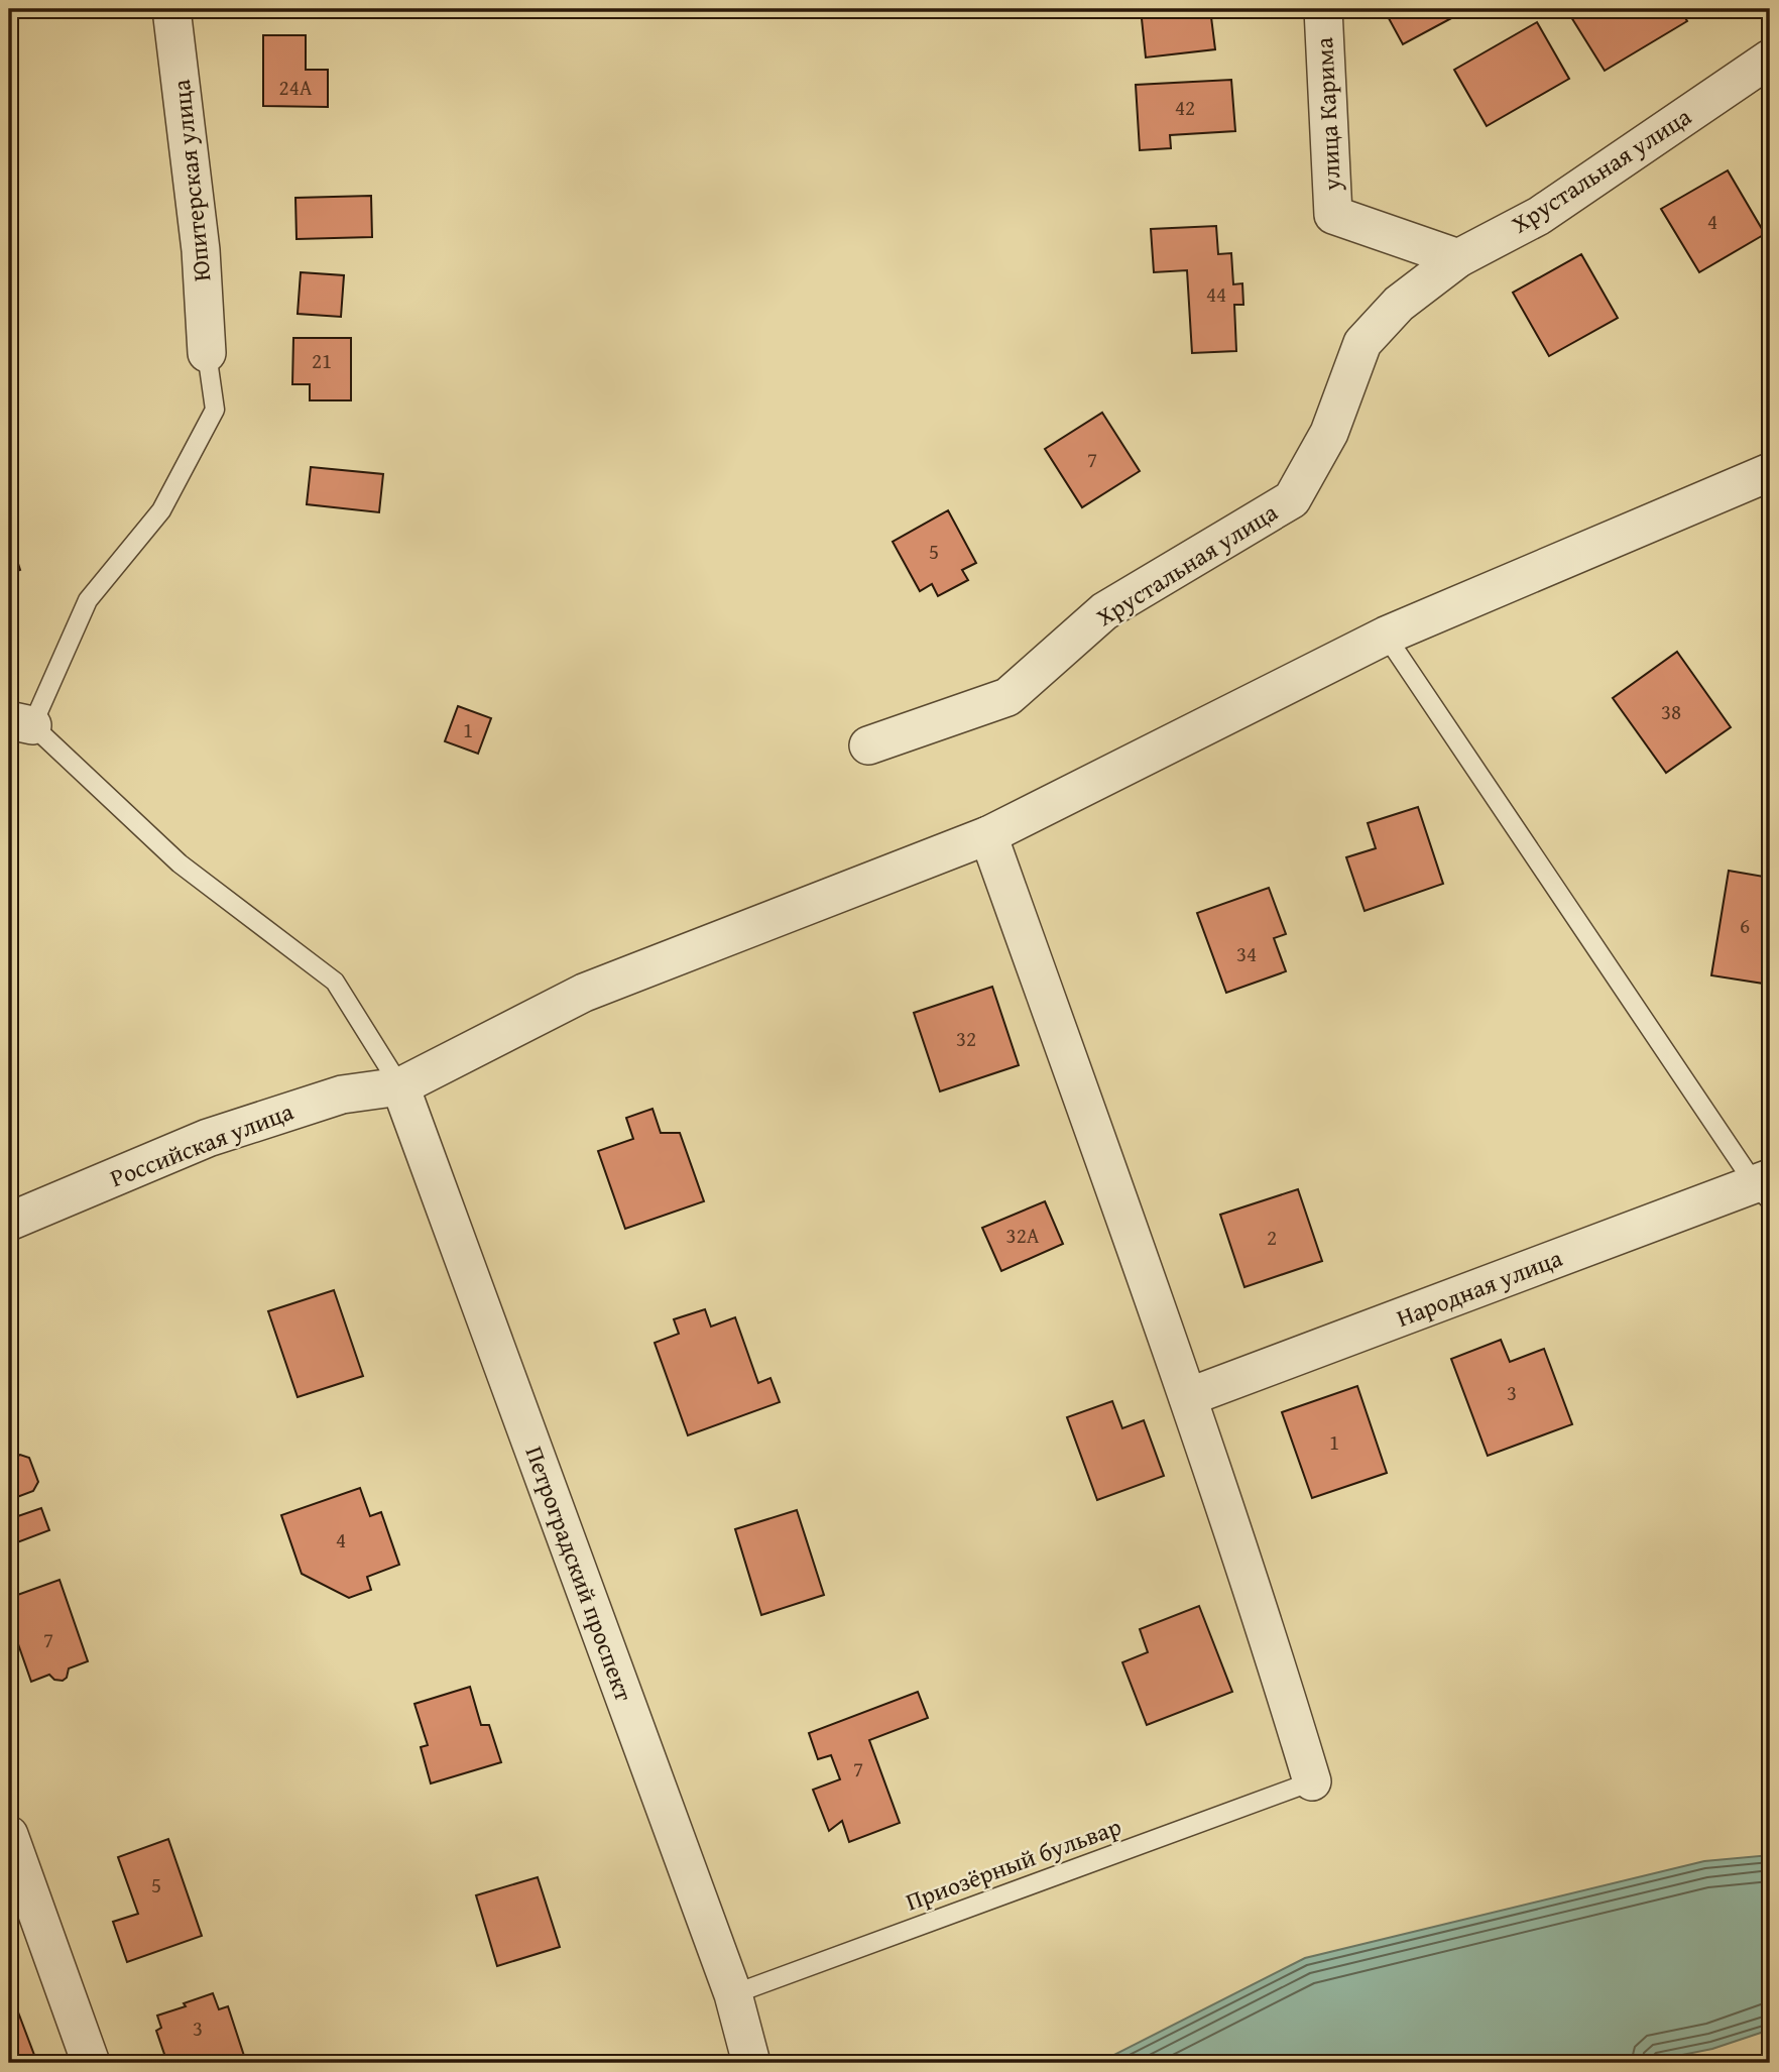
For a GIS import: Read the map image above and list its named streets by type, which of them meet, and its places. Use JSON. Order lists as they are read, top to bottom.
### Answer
{
  "streets": {
    "street": [
      "улица Карима",
      "Хрустальная улица",
      "Юпитерская улица",
      "Российская улица",
      "Народная улица",
      "Петроградский проспект"
    ],
    "lane": ["Приозёрный бульвар"]
  },
  "crossings": [
    ["улица Карима", "Хрустальная улица"],
    ["Российская улица", "Петроградский проспект"],
    ["Петроградский проспект", "Приозёрный бульвар"]
  ],
  "house_numbers": [
    "24А",
    "42",
    "4",
    "44",
    "21",
    "7",
    "5",
    "38",
    "1",
    "6",
    "34",
    "32",
    "32А",
    "2",
    "3",
    "1",
    "4",
    "7",
    "7",
    "5",
    "3"
  ]
}
